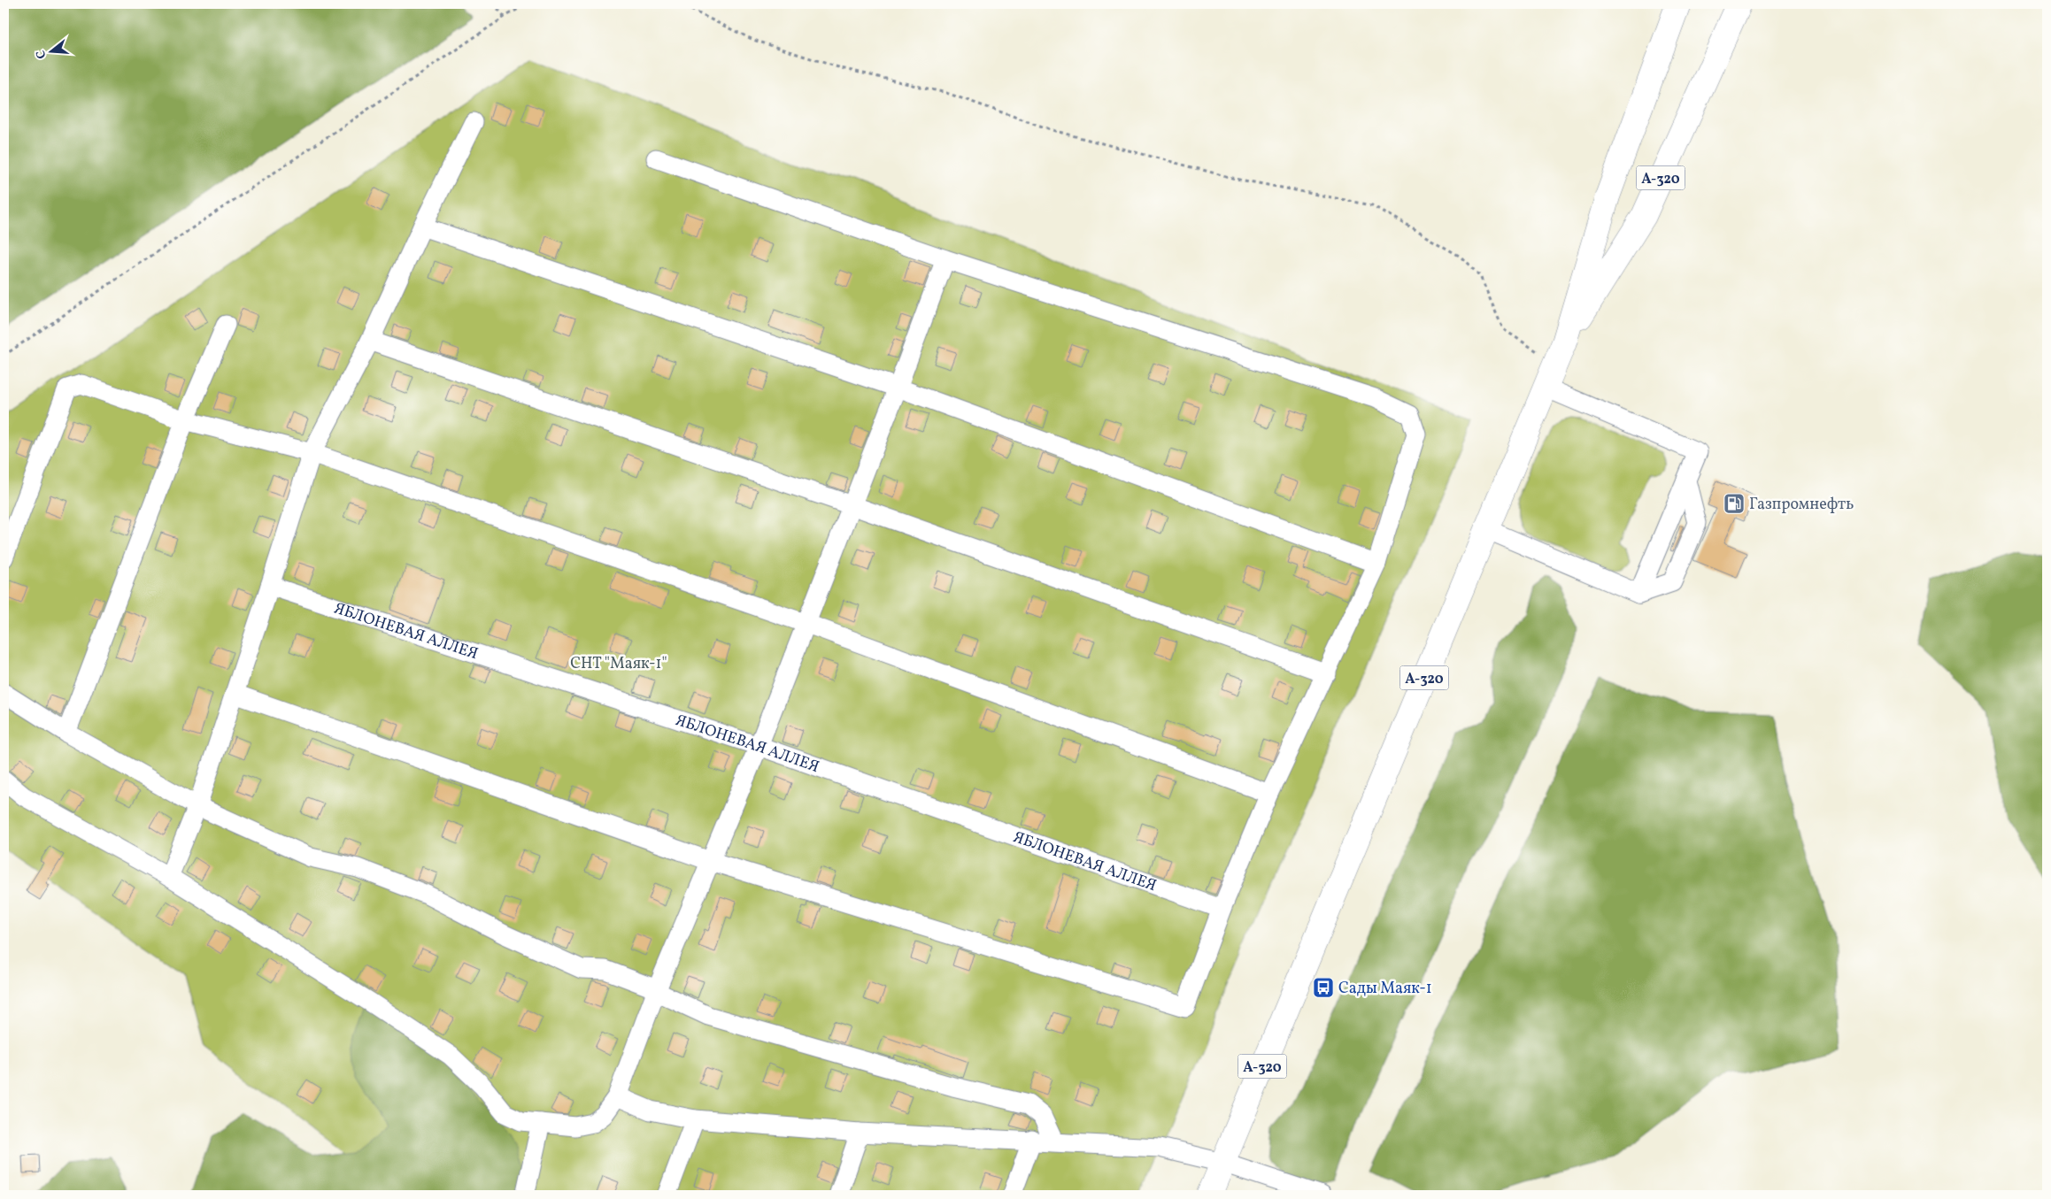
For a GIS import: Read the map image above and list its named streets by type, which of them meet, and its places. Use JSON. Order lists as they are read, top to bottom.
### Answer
{
  "streets": {
    "highway": ["А-320"],
    "lane": ["ЯБЛОНЕВАЯ АЛЛЕЯ"]
  },
  "parks": ["СНТ \"Маяк-1\""],
  "places": {
    "fuel station": ["Газпромнефть"],
    "bus stop": ["Сады Маяк-1"]
  },
  "north": "left"
}
